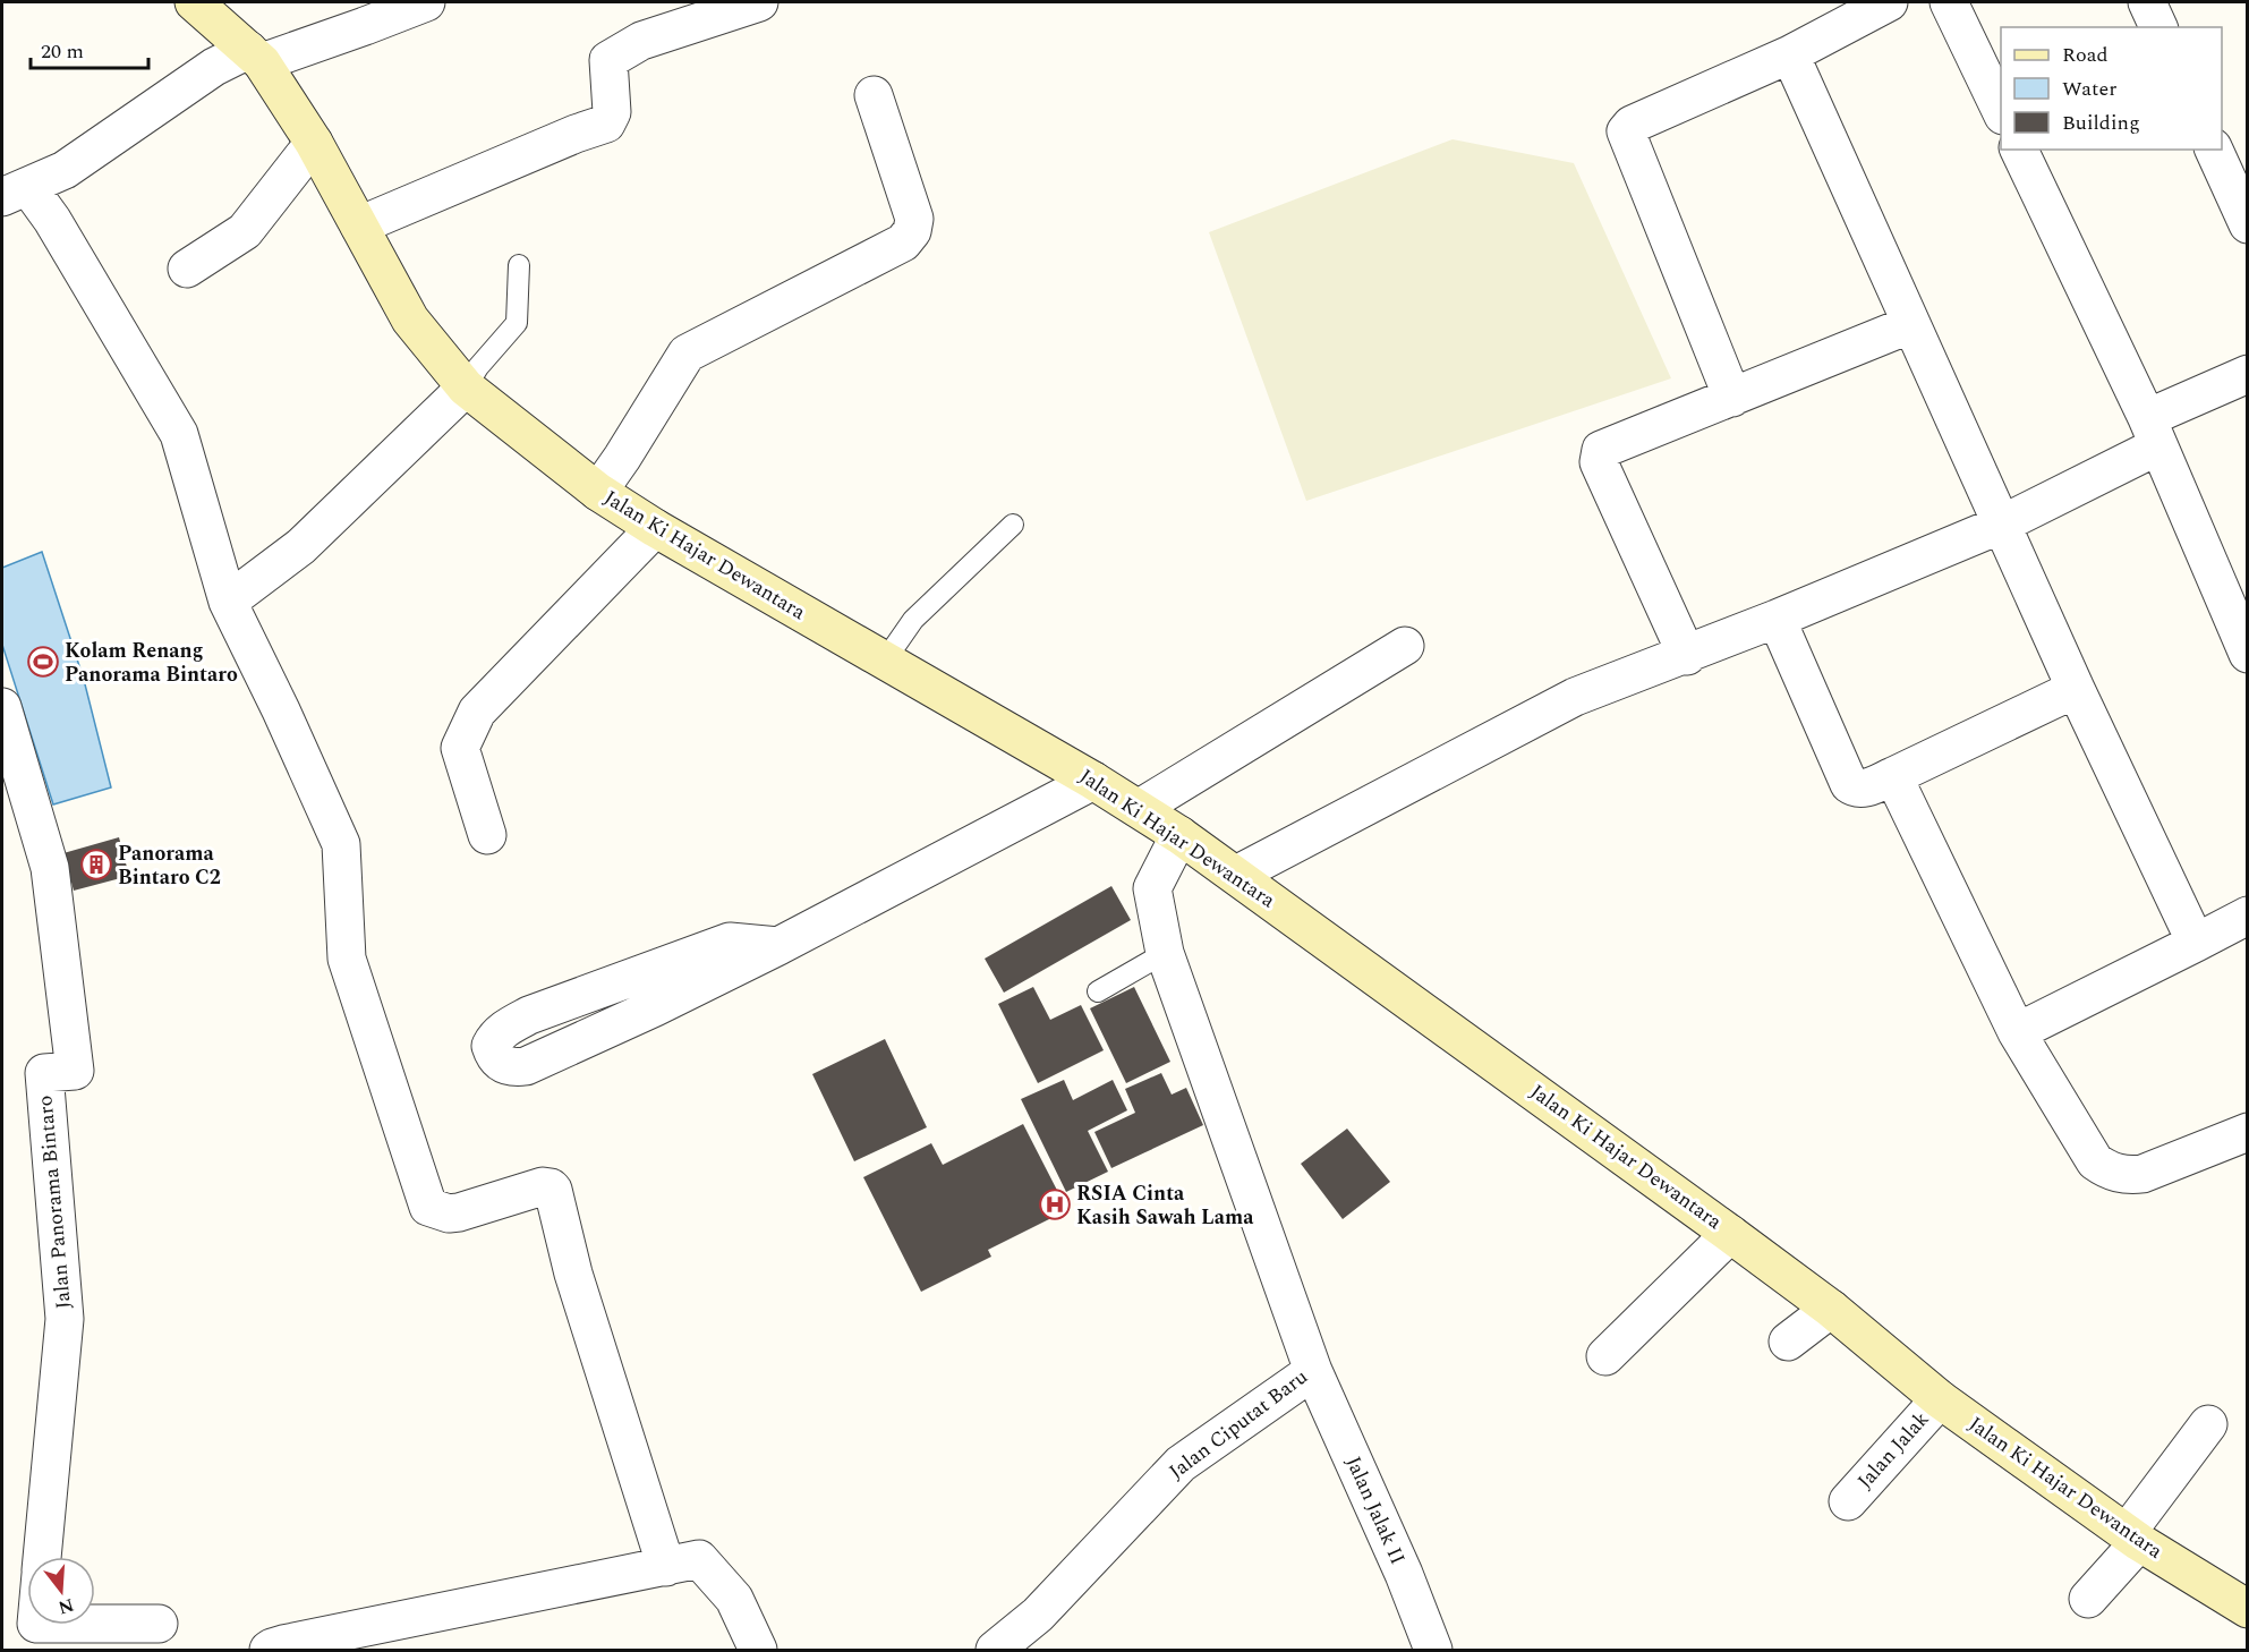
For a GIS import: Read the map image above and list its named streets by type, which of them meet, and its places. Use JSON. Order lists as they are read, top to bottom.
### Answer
{
  "streets": {
    "main road": ["Jalan Ki Hajar Dewantara"],
    "street": [
      "Jalan Panorama Bintaro",
      "Jalan Ciputat Baru",
      "Jalan Jalak",
      "Jalan Jalak II"
    ]
  },
  "crossings": [
    ["Jalan Ki Hajar Dewantara", "Jalan Ciputat Baru"],
    ["Jalan Ki Hajar Dewantara", "Jalan Jalak"],
    ["Jalan Ciputat Baru", "Jalan Jalak II"]
  ],
  "places": {
    "sports": ["Kolam Renang Panorama Bintaro"],
    "building": ["Panorama Bintaro C2"],
    "hospital": ["RSIA Cinta Kasih Sawah Lama"]
  },
  "legend": ["Road", "Water", "Building"],
  "scale_bar": "20 m",
  "north": "bottom"
}
